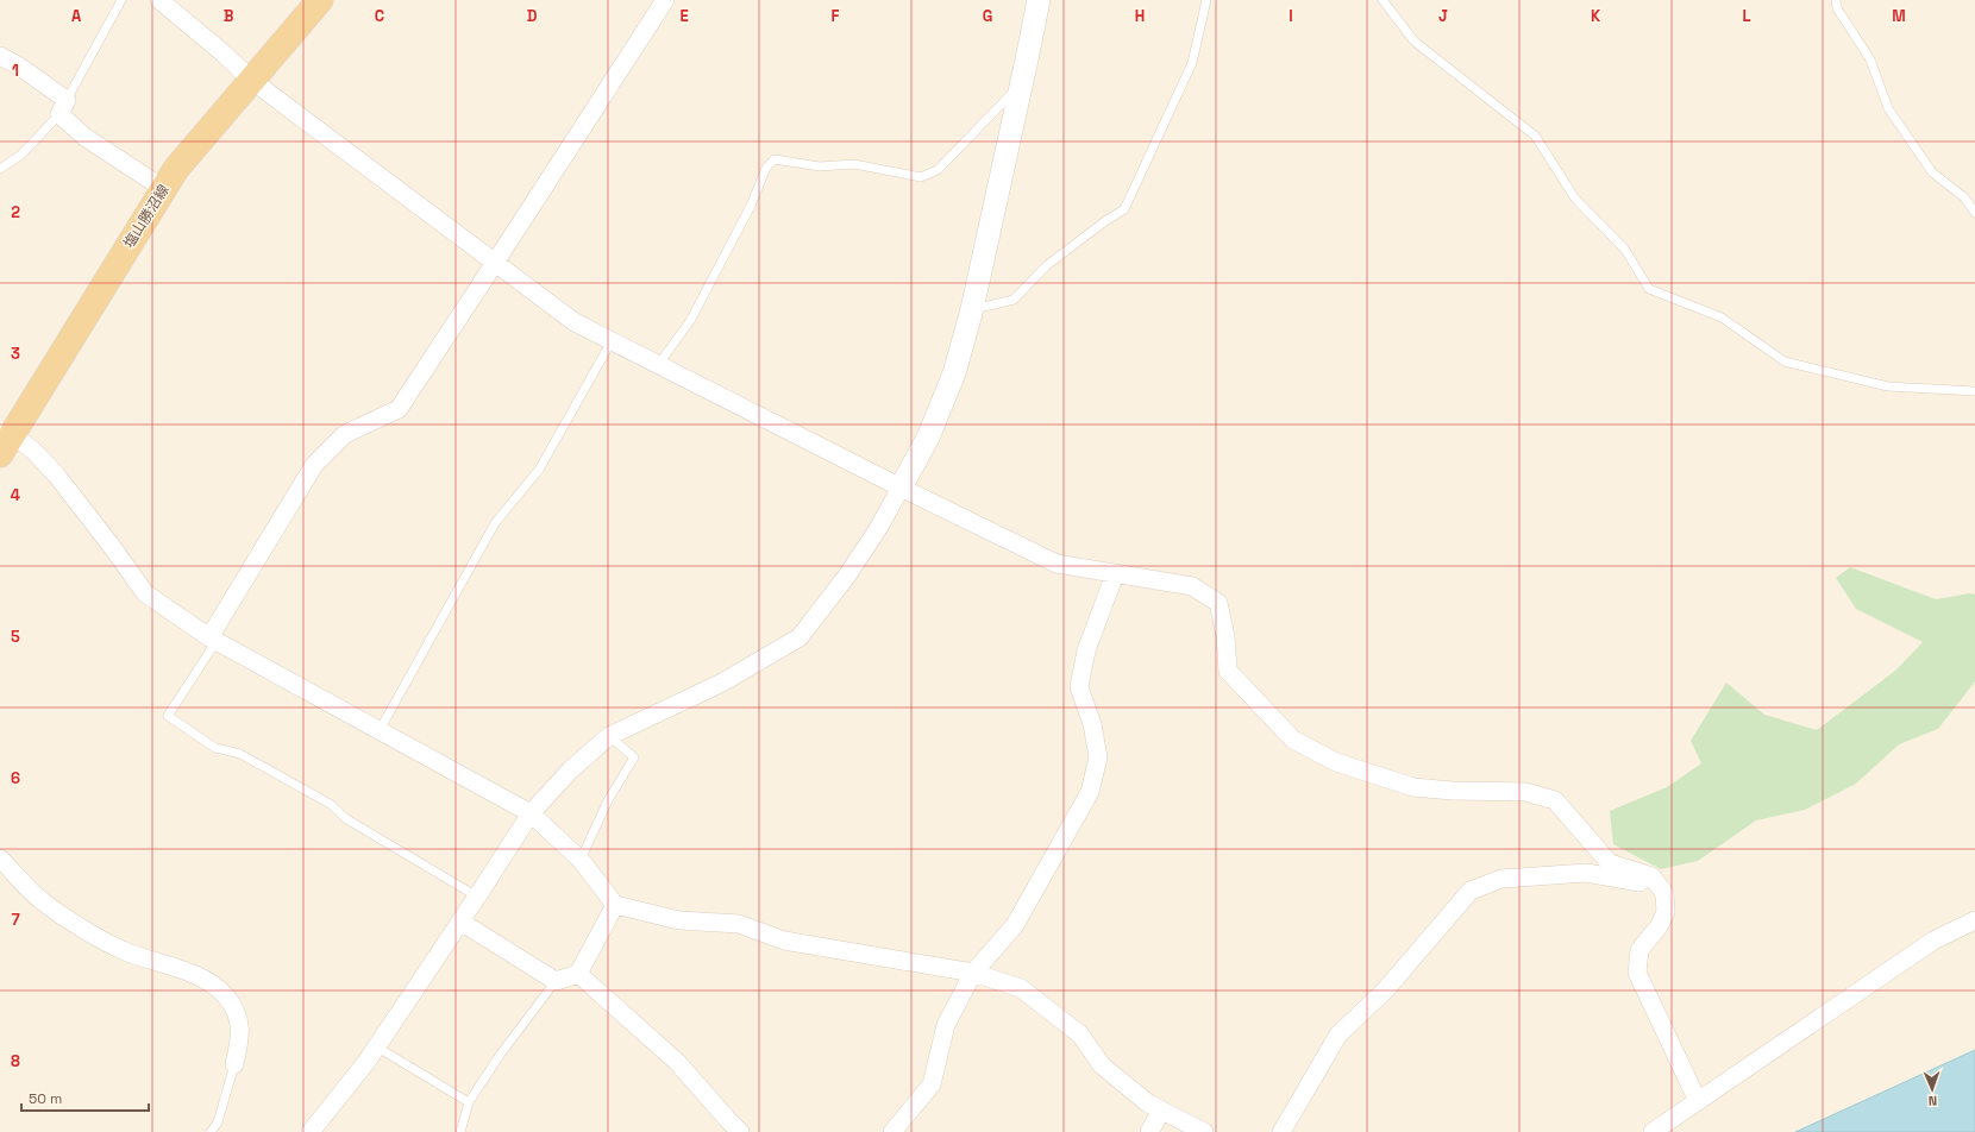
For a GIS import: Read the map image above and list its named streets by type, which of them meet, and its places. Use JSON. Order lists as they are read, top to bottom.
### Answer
{
  "streets": {
    "main road": ["塩山勝沼線"]
  },
  "scale_bar": "50 m",
  "north": "bottom",
  "grid": {
    "columns": [
      "A",
      "B",
      "C",
      "D",
      "E",
      "F",
      "G",
      "H",
      "I",
      "J",
      "K",
      "L",
      "M"
    ],
    "rows": [
      "1",
      "2",
      "3",
      "4",
      "5",
      "6",
      "7",
      "8"
    ]
  }
}
